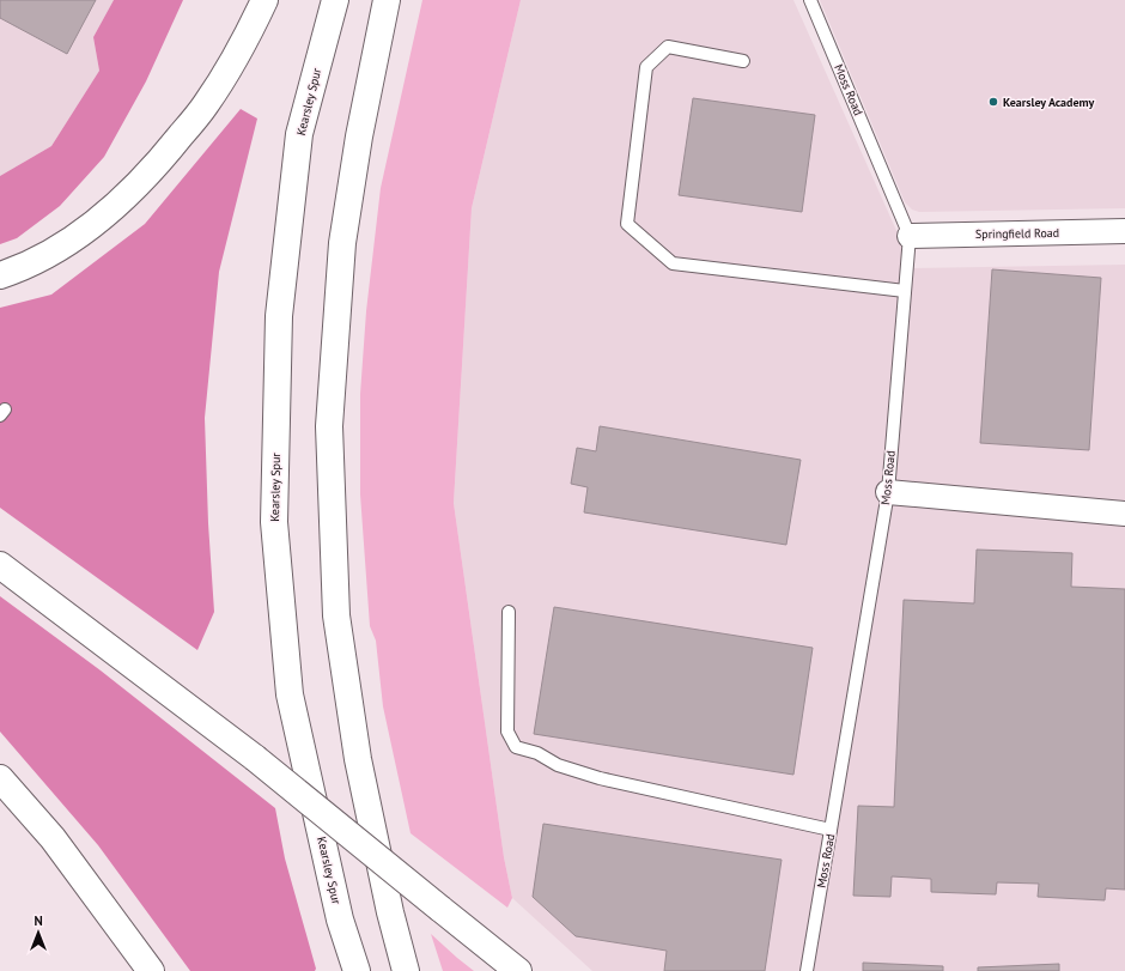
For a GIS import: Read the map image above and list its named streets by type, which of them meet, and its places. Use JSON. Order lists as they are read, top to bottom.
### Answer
{
  "streets": {
    "highway": ["Kearsley Spur"],
    "street": ["Springfield Road"],
    "lane": ["Moss Road"]
  },
  "crossings": [
    ["Moss Road", "Springfield Road"]
  ],
  "places": ["Kearsley Academy"],
  "north": "top"
}
